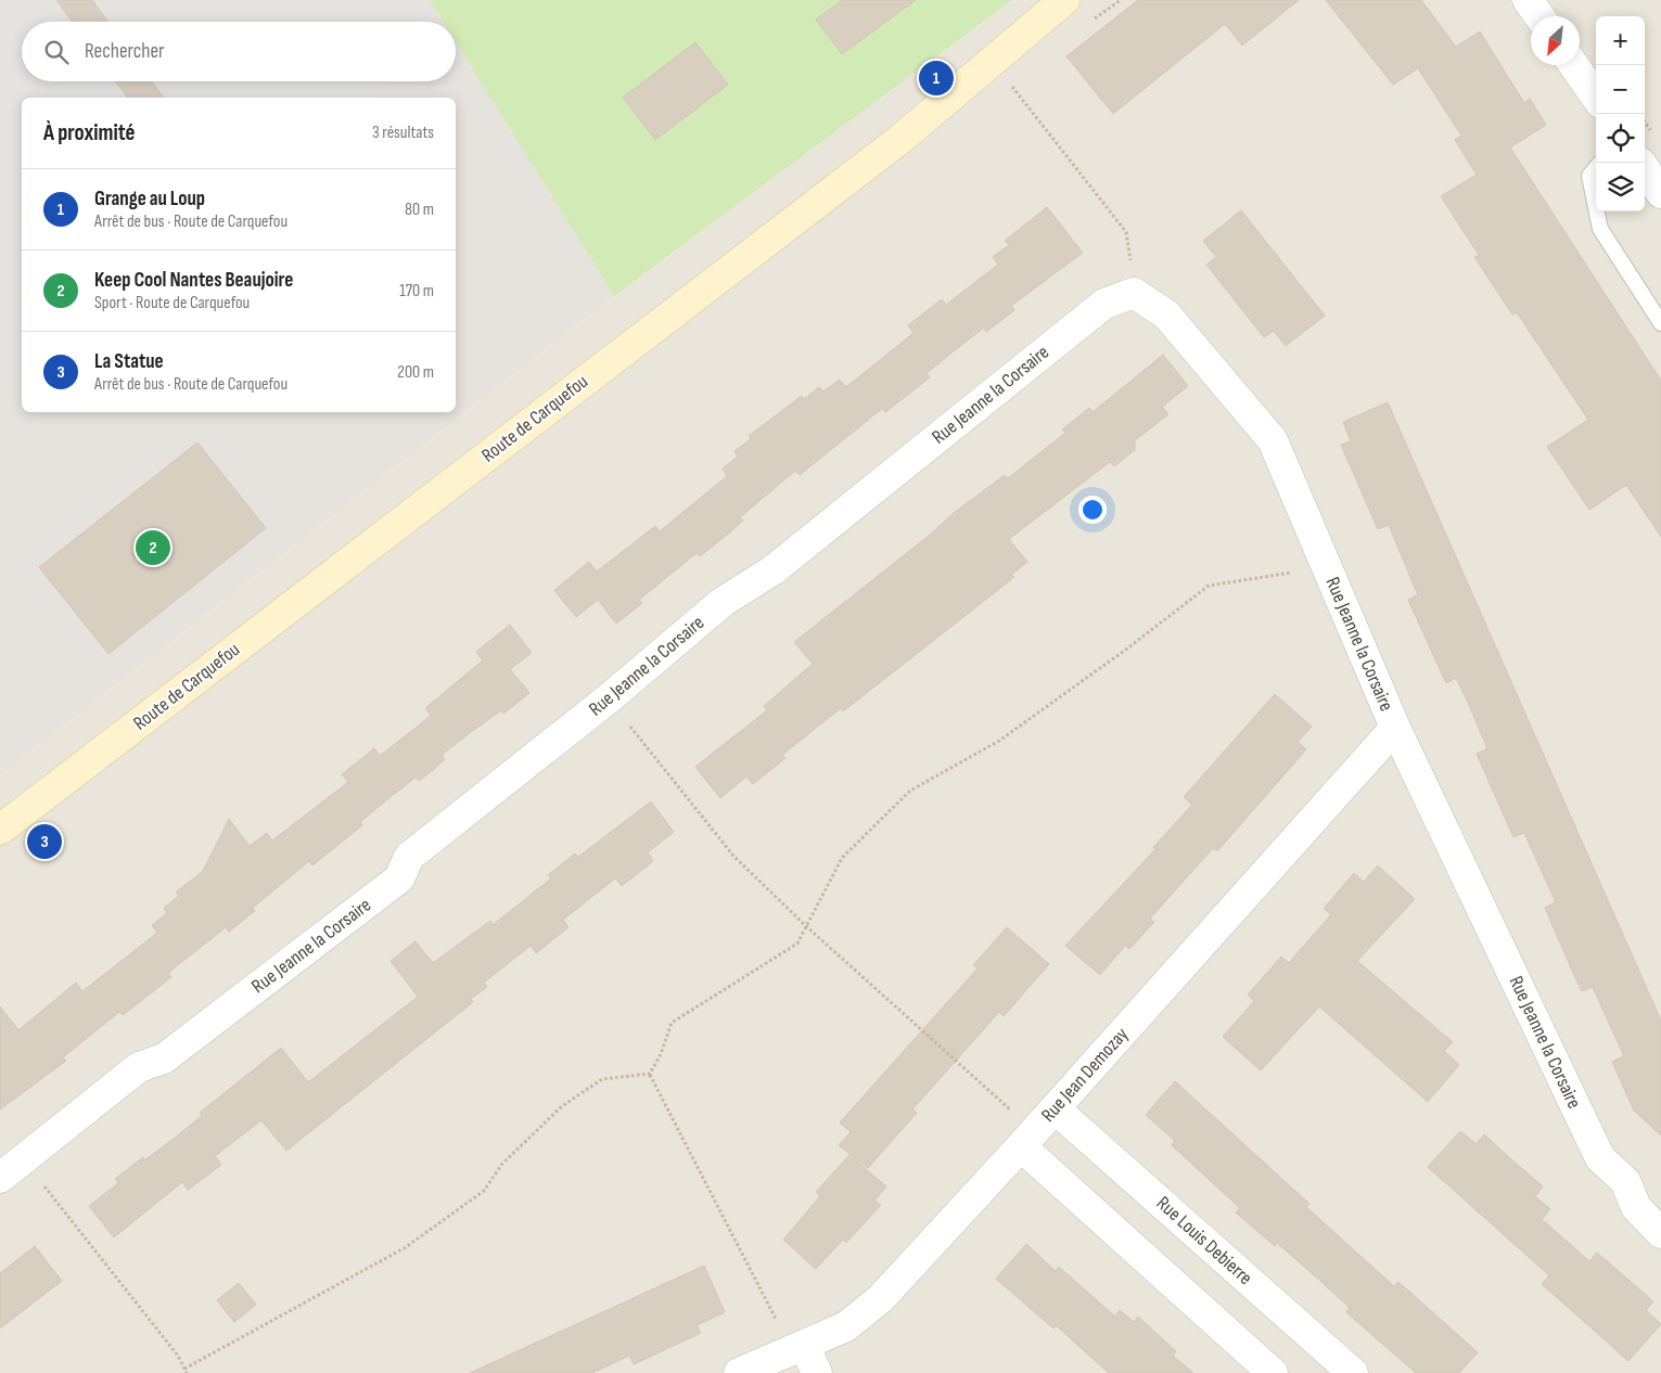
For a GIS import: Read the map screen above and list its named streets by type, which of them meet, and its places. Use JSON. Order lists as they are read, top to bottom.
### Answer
{
  "streets": {
    "main road": ["Route de Carquefou"],
    "street": ["Rue Jeanne la Corsaire", "Rue Jean Demozay", "Rue Louis Debierre"]
  },
  "crossings": [
    ["Rue Jeanne la Corsaire", "Rue Jean Demozay"],
    ["Rue Jean Demozay", "Rue Louis Debierre"]
  ],
  "north": "bottom left",
  "page": {
    "map_buttons": ["+", "−"],
    "search": "Rechercher",
    "pins": ["1", "2", "3"],
    "heading": ["À proximité", "3 résultats"],
    "list": [
      {
        "mark": "1",
        "name": "Grange au Loup",
        "note": "Arrêt de bus · Route de Carquefou",
        "value": "80 m"
      },
      {
        "mark": "2",
        "name": "Keep Cool Nantes Beaujoire",
        "note": "Sport · Route de Carquefou",
        "value": "170 m"
      },
      {
        "mark": "3",
        "name": "La Statue",
        "note": "Arrêt de bus · Route de Carquefou",
        "value": "200 m"
      }
    ]
  }
}
